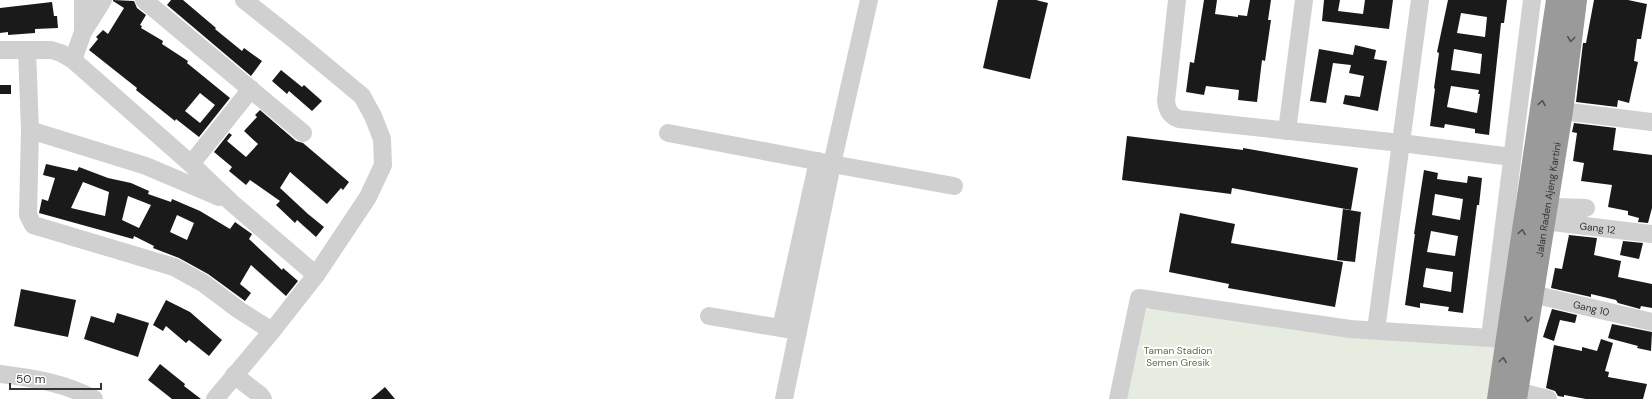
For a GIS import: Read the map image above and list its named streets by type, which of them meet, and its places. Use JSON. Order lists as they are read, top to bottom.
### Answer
{
  "streets": {
    "highway": ["Jalan Raden Ajeng Kartini"],
    "street": ["Gang 12", "Gang 10"]
  },
  "crossings": [
    ["Jalan Raden Ajeng Kartini", "Gang 12"],
    ["Jalan Raden Ajeng Kartini", "Gang 10"]
  ],
  "parks": ["Taman Stadion Semen Gresik"],
  "scale_bar": "50 m"
}
